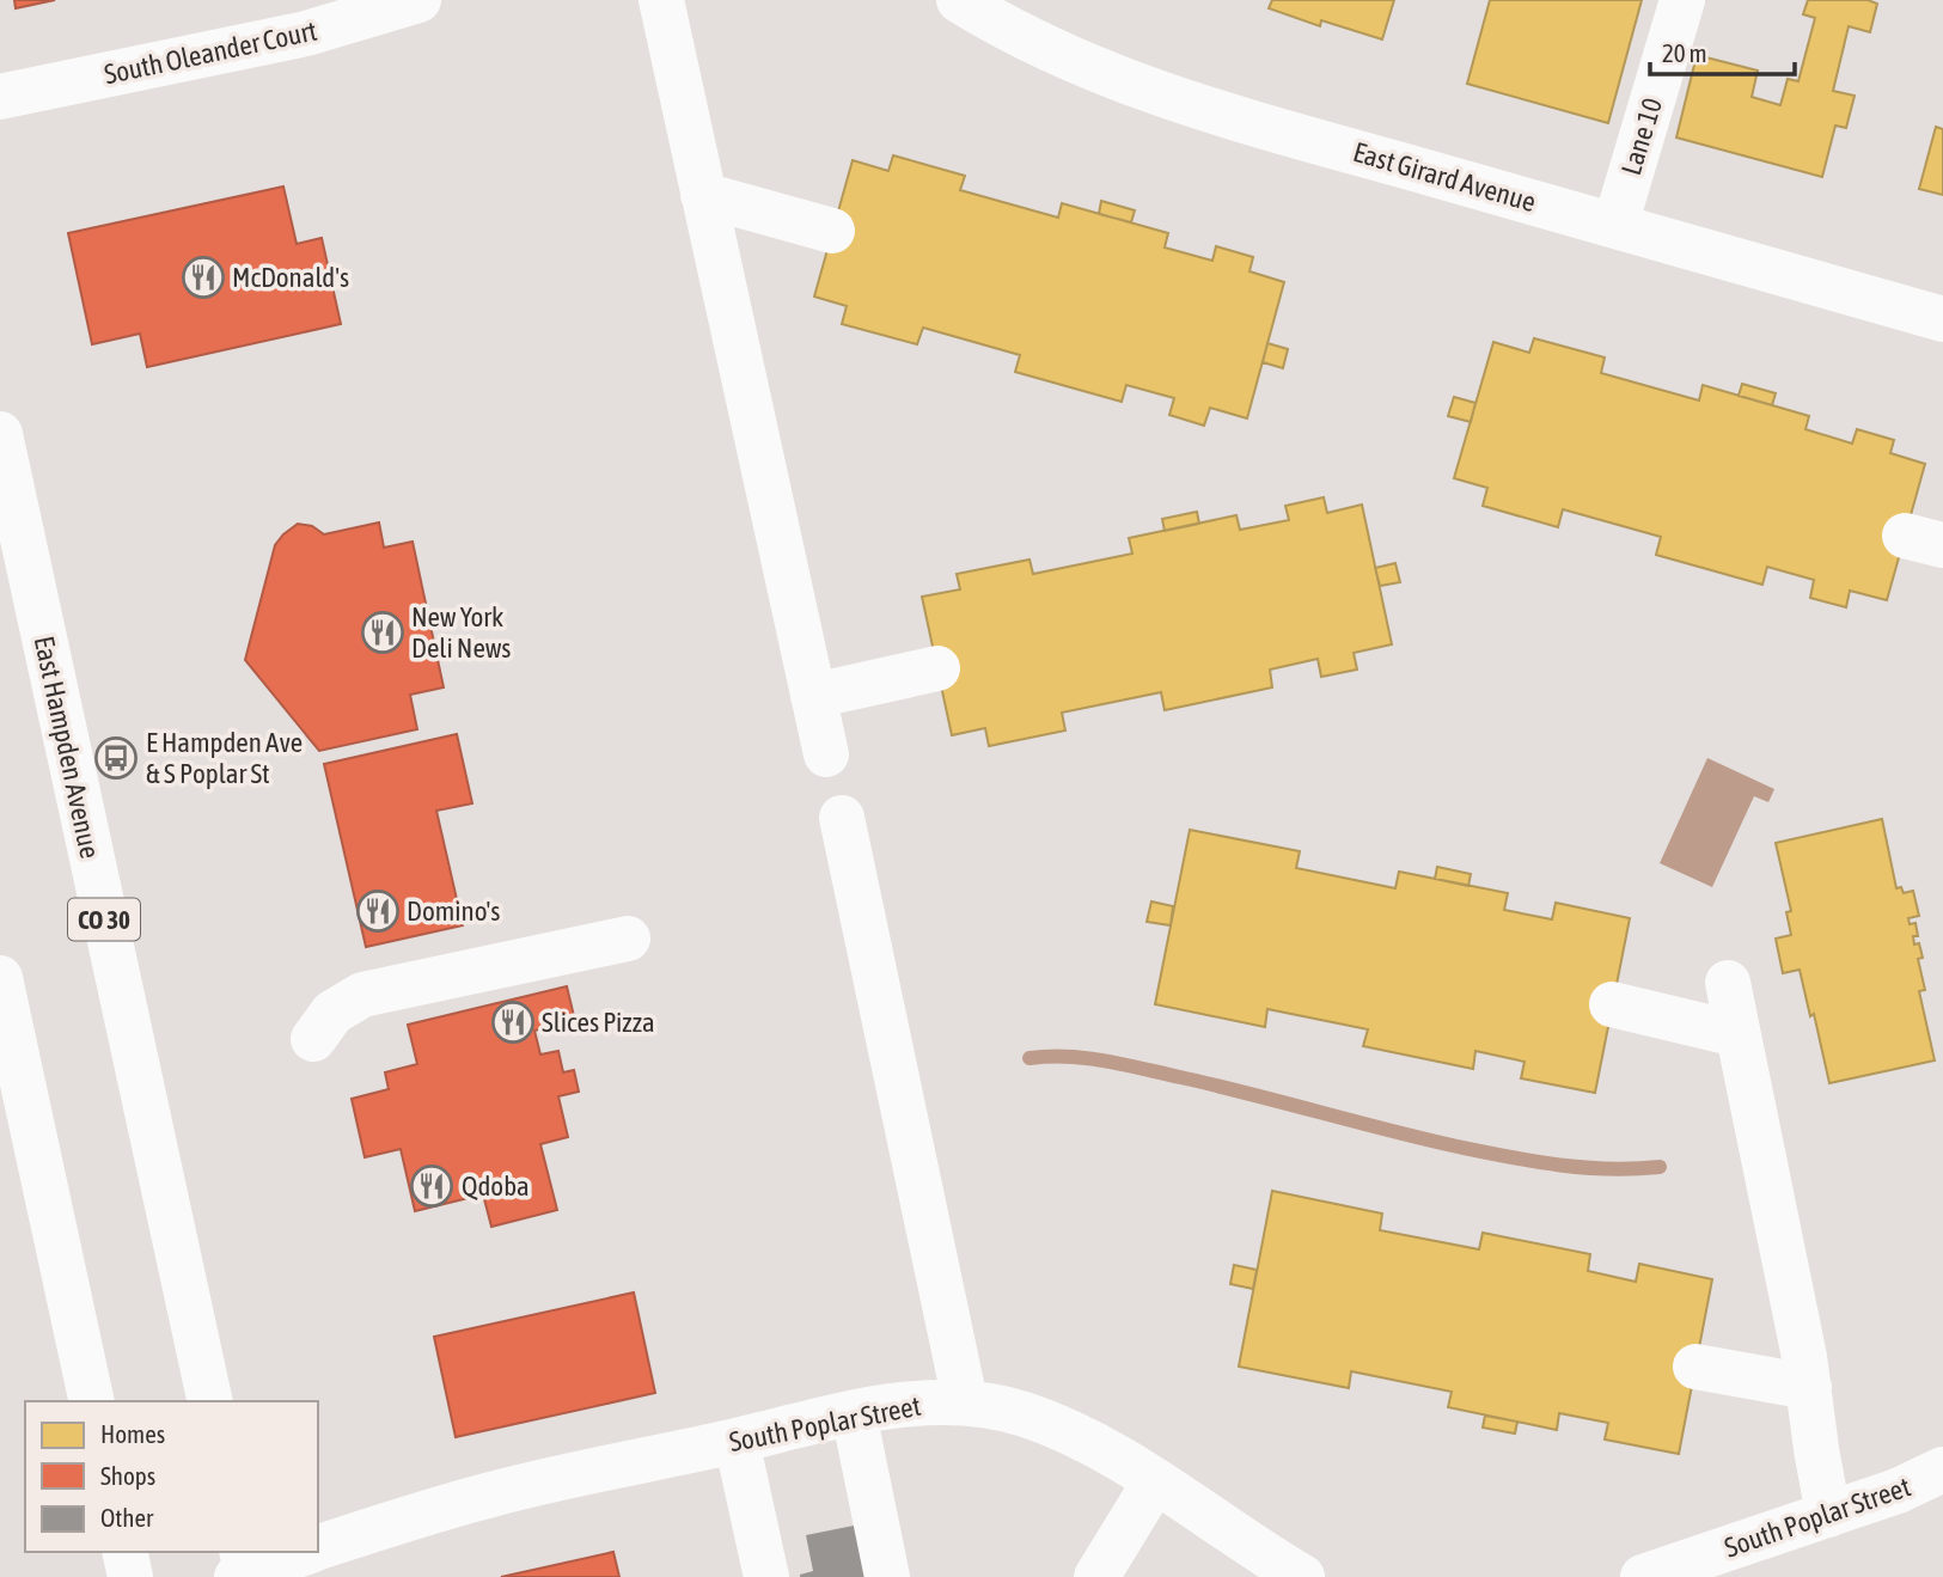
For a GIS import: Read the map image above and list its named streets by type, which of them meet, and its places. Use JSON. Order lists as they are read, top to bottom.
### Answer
{
  "streets": {
    "street": [
      "South Oleander Court",
      "Lane 10",
      "East Girard Avenue",
      "East Hampden Avenue",
      "CO 30",
      "South Poplar Street"
    ]
  },
  "crossings": [
    ["Lane 10", "East Girard Avenue"]
  ],
  "places": {
    "restaurant": [
      "McDonald's",
      "New York Deli News",
      "Domino's",
      "Slices Pizza",
      "Qdoba"
    ],
    "bus stop": ["E Hampden Ave & S Poplar St"]
  },
  "legend": ["Homes", "Shops", "Other"],
  "scale_bar": "20 m"
}
